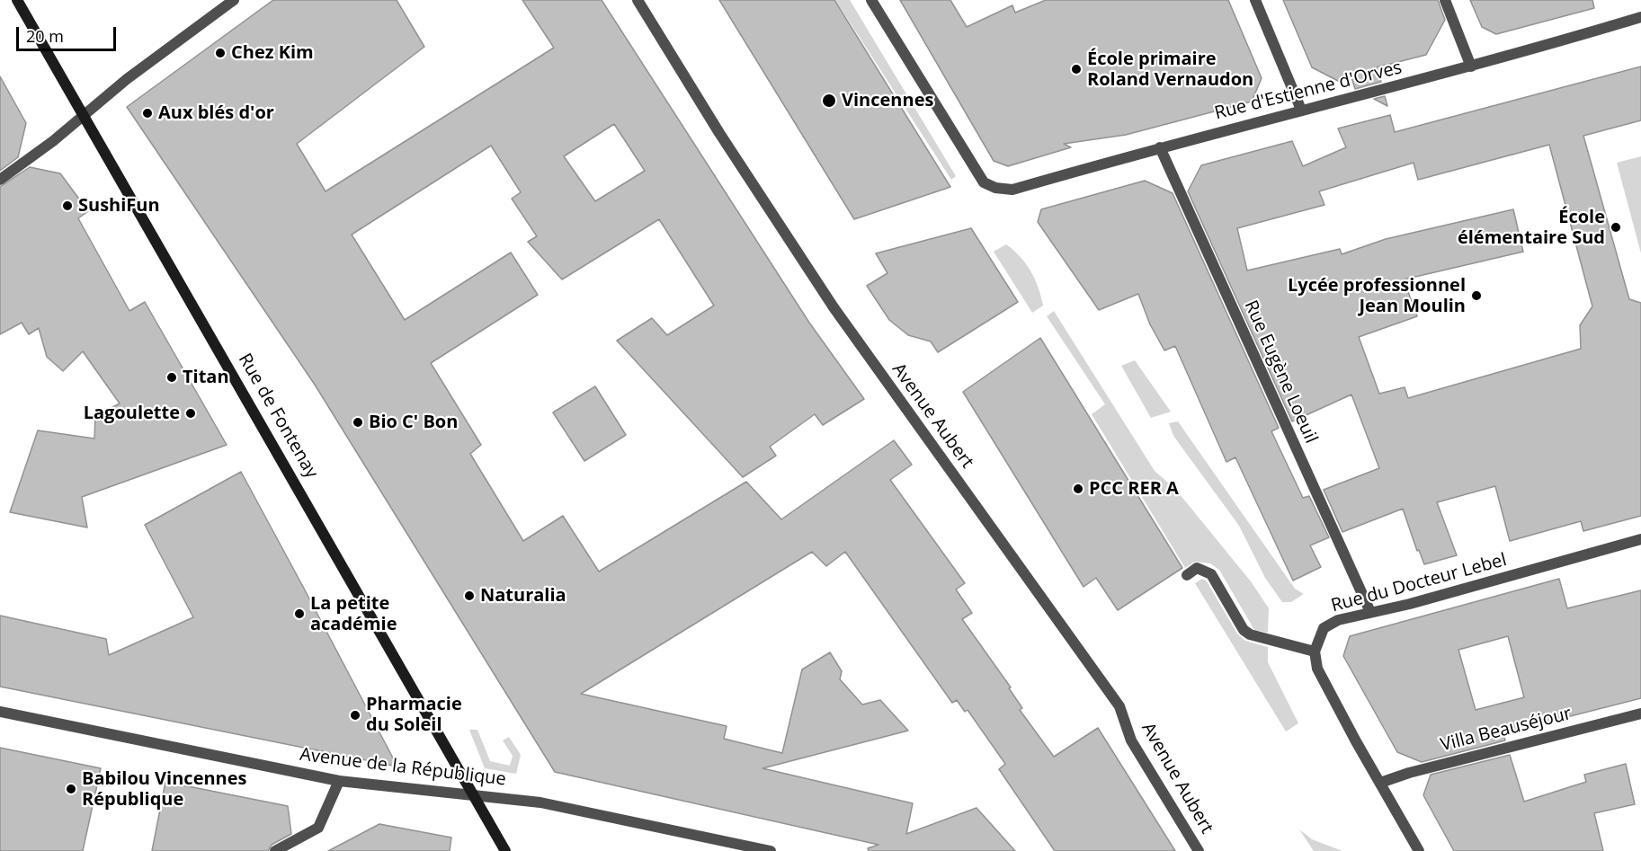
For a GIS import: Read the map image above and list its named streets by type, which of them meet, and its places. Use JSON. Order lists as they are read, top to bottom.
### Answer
{
  "streets": {
    "main road": ["Rue de Fontenay"],
    "street": [
      "Rue d'Estienne d'Orves",
      "Rue Eugène Loeuil",
      "Avenue Aubert",
      "Rue du Docteur Lebel",
      "Villa Beauséjour",
      "Avenue de la République"
    ]
  },
  "crossings": [
    ["Rue d'Estienne d'Orves", "Rue Eugène Loeuil"],
    ["Rue Eugène Loeuil", "Rue du Docteur Lebel"],
    ["Rue de Fontenay", "Avenue de la République"]
  ],
  "places": [
    "Chez Kim",
    "École primaire Roland Vernaudon",
    "Vincennes",
    "Aux blés d'or",
    "SushiFun",
    "École élémentaire Sud",
    "Lycée professionnel Jean Moulin",
    "Titan",
    "Lagoulette",
    "Bio C' Bon",
    "PCC RER A",
    "Naturalia",
    "La petite académie",
    "Pharmacie du Soleil",
    "Babilou Vincennes République"
  ],
  "scale_bar": "20 m"
}
